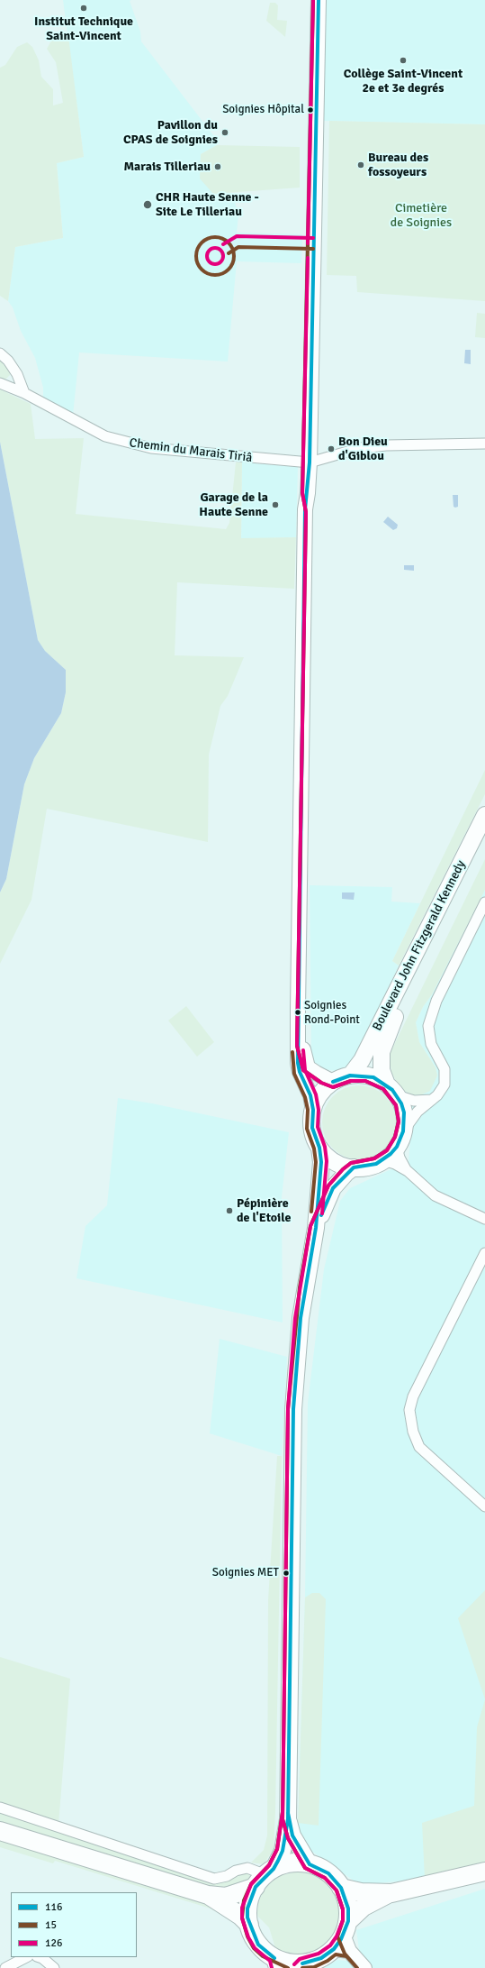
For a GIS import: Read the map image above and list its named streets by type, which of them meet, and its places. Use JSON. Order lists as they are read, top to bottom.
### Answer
{
  "streets": {
    "main road": ["Boulevard John Fitzgerald Kennedy"],
    "street": ["Chemin du Marais Tiriâ"]
  },
  "parks": ["Cimetière de Soignies"],
  "places": [
    "Institut Technique Saint-Vincent",
    "Collège Saint-Vincent 2e et 3e degrés",
    "Soignies Hôpital",
    "Pavillon du CPAS de Soignies",
    "Bureau des fossoyeurs",
    "Marais Tilleriau",
    "CHR Haute Senne - Site Le Tilleriau",
    "Bon Dieu d'Giblou",
    "Garage de la Haute Senne",
    "Soignies Rond-Point",
    "Pépinière de l'Etoile",
    "Soignies MET"
  ],
  "lines": ["transit line 116", "transit line 15", "transit line 126"],
  "legend": ["116", "15", "126"]
}
